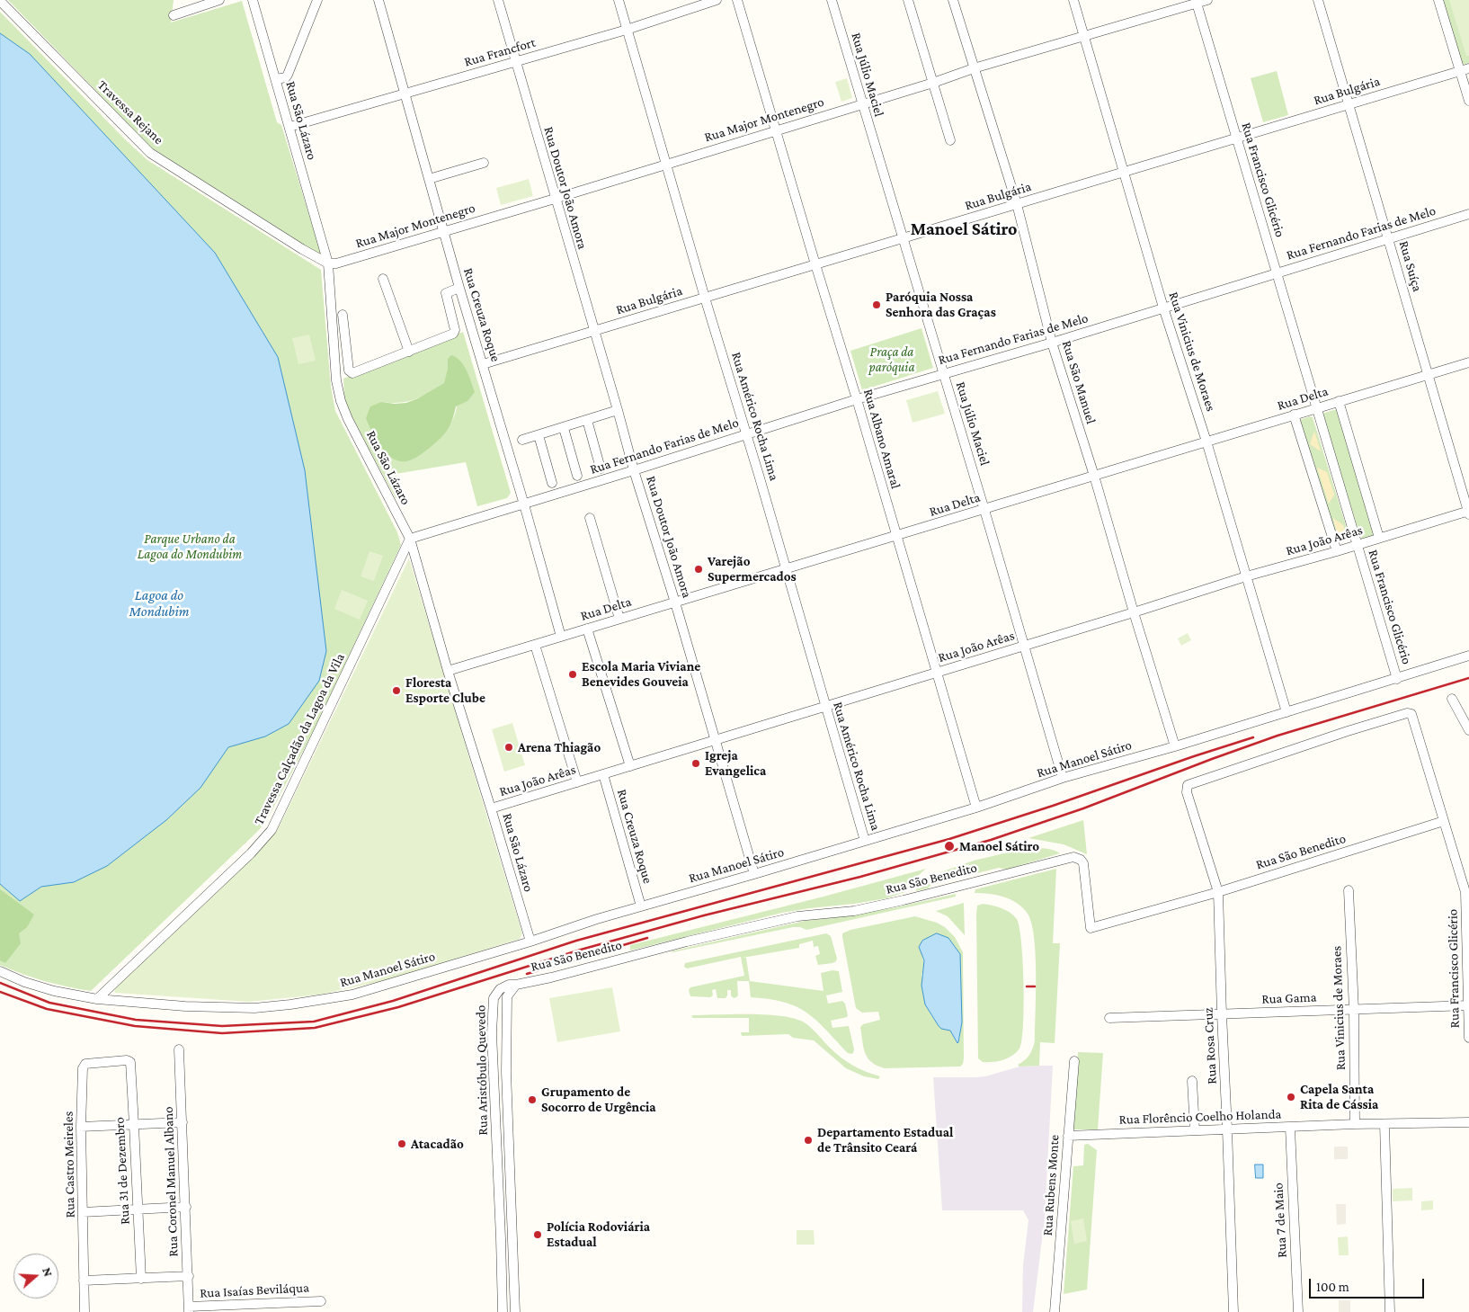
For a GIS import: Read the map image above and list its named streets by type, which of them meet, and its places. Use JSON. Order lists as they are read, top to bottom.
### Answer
{
  "streets": {
    "street": [
      "Rua Francfort",
      "Rua Júlio Maciel",
      "Rua Bulgária",
      "Travessa Rejane",
      "Rua Major Montenegro",
      "Rua São Lázaro",
      "Rua Francisco Glicério",
      "Rua Doutor João Amora",
      "Rua Fernando Farias de Melo",
      "Rua Suíça",
      "Rua Creuza Roque",
      "Rua Vinicius de Moraes",
      "Rua São Manuel",
      "Rua Delta",
      "Rua Américo Rocha Lima",
      "Rua Albano Amaral",
      "Rua João Arêas",
      "Travessa Calçadão da Lagoa da Vila",
      "Rua Manoel Sátiro",
      "Rua São Benedito",
      "Rua Gama",
      "Rua Rosa Cruz",
      "Rua Aristóbulo Quevedo",
      "Rua Florêncio Coelho Holanda",
      "Rua Castro Meireles",
      "Rua 31 de Dezembro",
      "Rua Coronel Manuel Albano",
      "Rua Rubens Monte",
      "Rua 7 de Maio",
      "Rua Isaías Beviláqua"
    ]
  },
  "crossings": [
    ["Rua Francfort", "Rua São Lázaro"],
    ["Rua Francfort", "Rua Doutor João Amora"],
    ["Rua Francfort", "Rua Creuza Roque"],
    ["Rua Francfort", "Rua Américo Rocha Lima"],
    ["Rua Júlio Maciel", "Rua Bulgária"],
    ["Rua Júlio Maciel", "Rua Major Montenegro"],
    ["Rua Júlio Maciel", "Rua Fernando Farias de Melo"],
    ["Rua Júlio Maciel", "Rua Delta"],
    ["Rua Júlio Maciel", "Rua João Arêas"],
    ["Rua Júlio Maciel", "Rua Manoel Sátiro"],
    ["Rua Bulgária", "Rua Francisco Glicério"],
    ["Rua Bulgária", "Rua Doutor João Amora"],
    ["Rua Bulgária", "Rua Suíça"],
    ["Rua Bulgária", "Rua Creuza Roque"],
    ["Rua Bulgária", "Rua Vinicius de Moraes"],
    ["Rua Bulgária", "Rua São Manuel"],
    ["Rua Bulgária", "Rua Américo Rocha Lima"],
    ["Rua Bulgária", "Rua Albano Amaral"],
    ["Travessa Rejane", "Rua Major Montenegro"],
    ["Travessa Rejane", "Rua São Lázaro"],
    ["Rua Major Montenegro", "Rua São Lázaro"],
    ["Rua Major Montenegro", "Rua Francisco Glicério"],
    ["Rua Major Montenegro", "Rua Doutor João Amora"],
    ["Rua Major Montenegro", "Rua Creuza Roque"],
    ["Rua Major Montenegro", "Rua Vinicius de Moraes"],
    ["Rua Major Montenegro", "Rua São Manuel"],
    ["Rua Major Montenegro", "Rua Américo Rocha Lima"],
    ["Rua Major Montenegro", "Rua Albano Amaral"],
    ["Rua São Lázaro", "Rua Fernando Farias de Melo"],
    ["Rua São Lázaro", "Rua Delta"],
    ["Rua São Lázaro", "Rua João Arêas"],
    ["Rua São Lázaro", "Travessa Calçadão da Lagoa da Vila"],
    ["Rua São Lázaro", "Rua Manoel Sátiro"],
    ["Rua Francisco Glicério", "Rua Fernando Farias de Melo"],
    ["Rua Francisco Glicério", "Rua Delta"],
    ["Rua Francisco Glicério", "Rua João Arêas"],
    ["Rua Francisco Glicério", "Rua Manoel Sátiro"],
    ["Rua Francisco Glicério", "Rua São Benedito"],
    ["Rua Francisco Glicério", "Rua Gama"],
    ["Rua Francisco Glicério", "Rua Rosa Cruz"],
    ["Rua Doutor João Amora", "Rua Fernando Farias de Melo"],
    ["Rua Doutor João Amora", "Rua Delta"],
    ["Rua Doutor João Amora", "Rua João Arêas"],
    ["Rua Doutor João Amora", "Rua Manoel Sátiro"],
    ["Rua Fernando Farias de Melo", "Rua Suíça"],
    ["Rua Fernando Farias de Melo", "Rua Creuza Roque"],
    ["Rua Fernando Farias de Melo", "Rua Vinicius de Moraes"],
    ["Rua Fernando Farias de Melo", "Rua São Manuel"],
    ["Rua Fernando Farias de Melo", "Rua Américo Rocha Lima"],
    ["Rua Fernando Farias de Melo", "Rua Albano Amaral"],
    ["Rua Fernando Farias de Melo", "Travessa Calçadão da Lagoa da Vila"],
    ["Rua Suíça", "Rua Delta"],
    ["Rua Suíça", "Rua João Arêas"],
    ["Rua Creuza Roque", "Rua Delta"],
    ["Rua Creuza Roque", "Rua João Arêas"],
    ["Rua Creuza Roque", "Rua Manoel Sátiro"],
    ["Rua Vinicius de Moraes", "Rua Delta"],
    ["Rua Vinicius de Moraes", "Rua João Arêas"],
    ["Rua Vinicius de Moraes", "Rua Manoel Sátiro"],
    ["Rua Vinicius de Moraes", "Rua Gama"],
    ["Rua Vinicius de Moraes", "Rua Florêncio Coelho Holanda"],
    ["Rua São Manuel", "Rua Delta"],
    ["Rua São Manuel", "Rua João Arêas"],
    ["Rua São Manuel", "Rua Manoel Sátiro"],
    ["Rua Delta", "Rua Américo Rocha Lima"],
    ["Rua Delta", "Rua Albano Amaral"],
    ["Rua Américo Rocha Lima", "Rua João Arêas"],
    ["Rua Américo Rocha Lima", "Rua Manoel Sátiro"],
    ["Rua Albano Amaral", "Rua João Arêas"],
    ["Rua Albano Amaral", "Rua Manoel Sátiro"],
    ["Travessa Calçadão da Lagoa da Vila", "Rua Manoel Sátiro"],
    ["Rua São Benedito", "Rua Rosa Cruz"],
    ["Rua São Benedito", "Rua Aristóbulo Quevedo"],
    ["Rua Gama", "Rua Rosa Cruz"],
    ["Rua Rosa Cruz", "Rua Florêncio Coelho Holanda"],
    ["Rua Florêncio Coelho Holanda", "Rua Rubens Monte"],
    ["Rua Florêncio Coelho Holanda", "Rua 7 de Maio"],
    ["Rua Castro Meireles", "Rua 31 de Dezembro"],
    ["Rua Coronel Manuel Albano", "Rua Isaías Beviláqua"]
  ],
  "districts": ["Manoel Sátiro"],
  "water": ["Lagoa do Mondubim"],
  "parks": ["Praça da paróquia", "Parque Urbano da Lagoa do Mondubim"],
  "places": [
    "Paróquia Nossa Senhora das Graças",
    "Varejão Supermercados",
    "Escola Maria Viviane Benevides Gouveia",
    "Floresta Esporte Clube",
    "Arena Thiagão",
    "Igreja Evangelica",
    "Manoel Sátiro",
    "Capela Santa Rita de Cássia",
    "Grupamento de Socorro de Urgência",
    "Departamento Estadual de Trânsito Ceará",
    "Atacadão",
    "Polícia Rodoviária Estadual"
  ],
  "scale_bar": "100 m",
  "north": "right"
}
